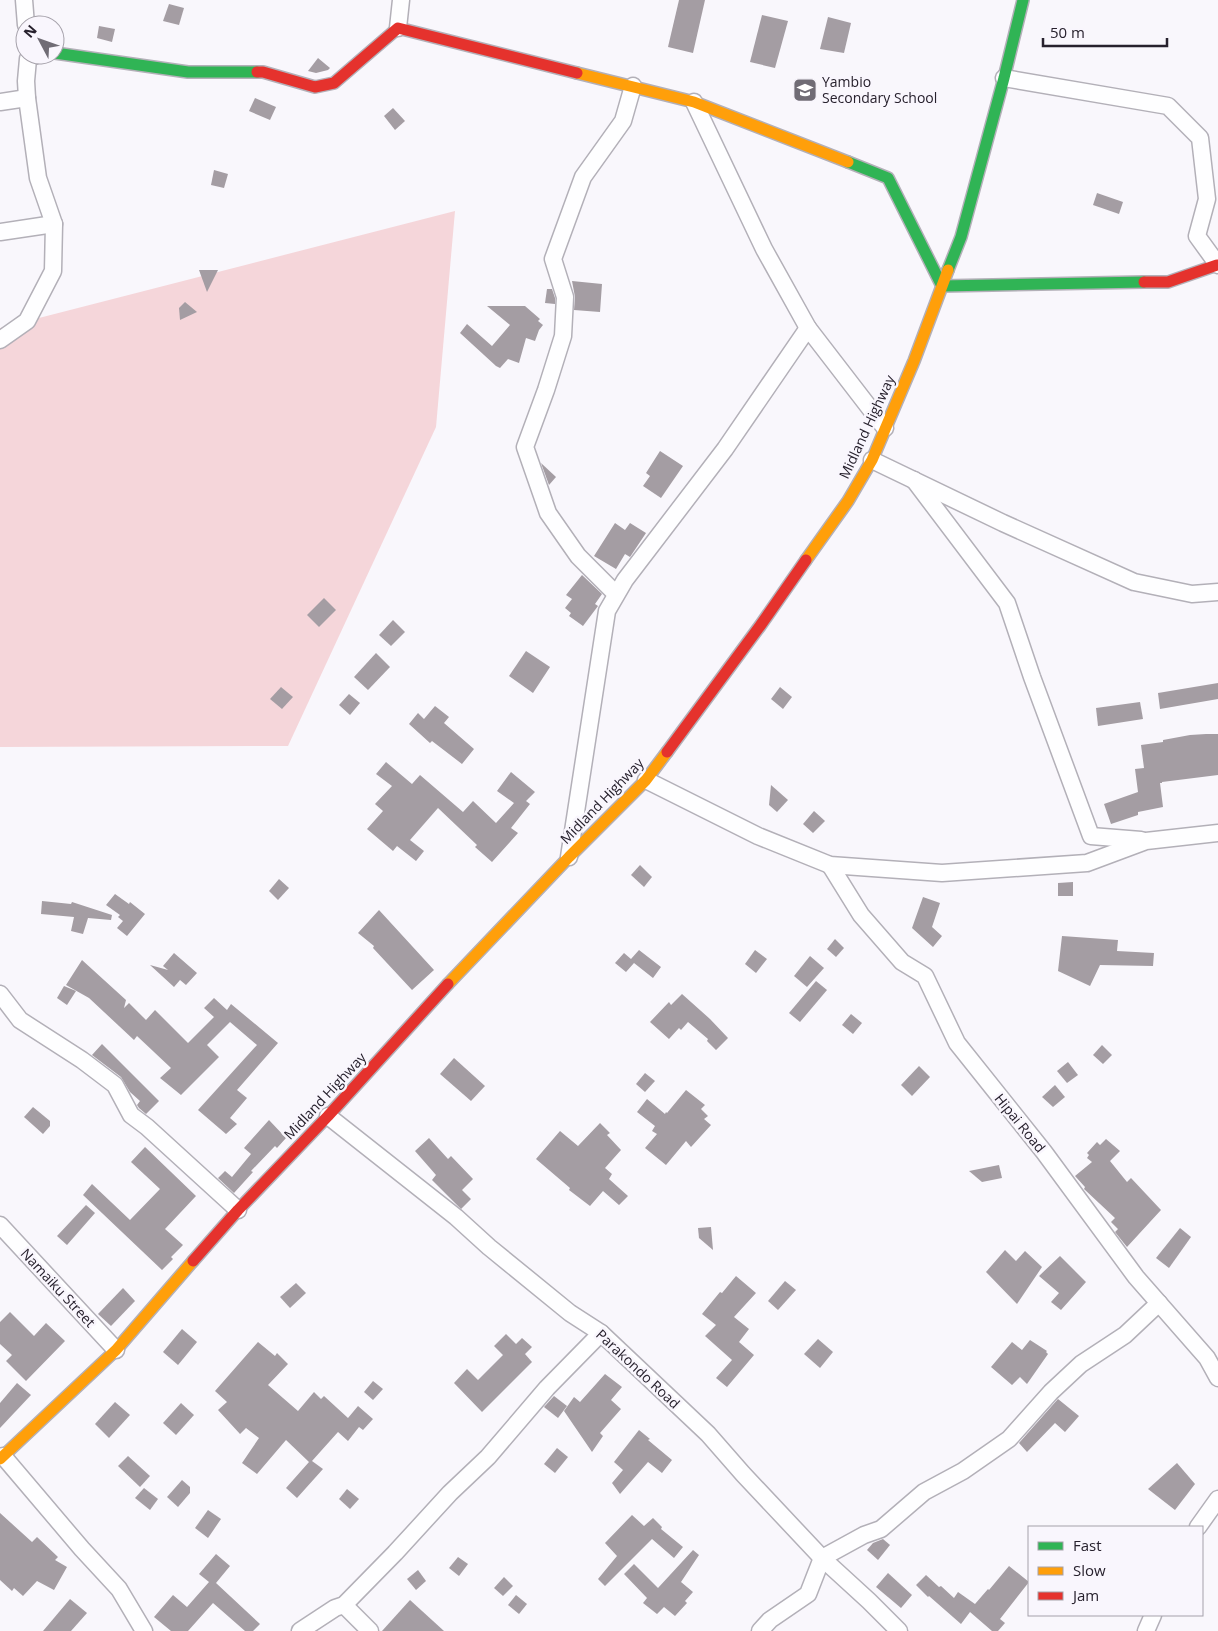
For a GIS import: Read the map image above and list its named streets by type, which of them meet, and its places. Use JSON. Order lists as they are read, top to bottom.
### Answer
{
  "streets": {
    "main road": ["Midland Highway"],
    "street": ["Hipai Road", "Namaiku Street", "Parakondo Road"]
  },
  "crossings": [
    ["Midland Highway", "Namaiku Street"],
    ["Midland Highway", "Parakondo Road"]
  ],
  "places": {
    "school or university": ["Yambio Secondary School"]
  },
  "legend": ["Fast", "Slow", "Jam"],
  "scale_bar": "50 m",
  "north": "top left"
}
